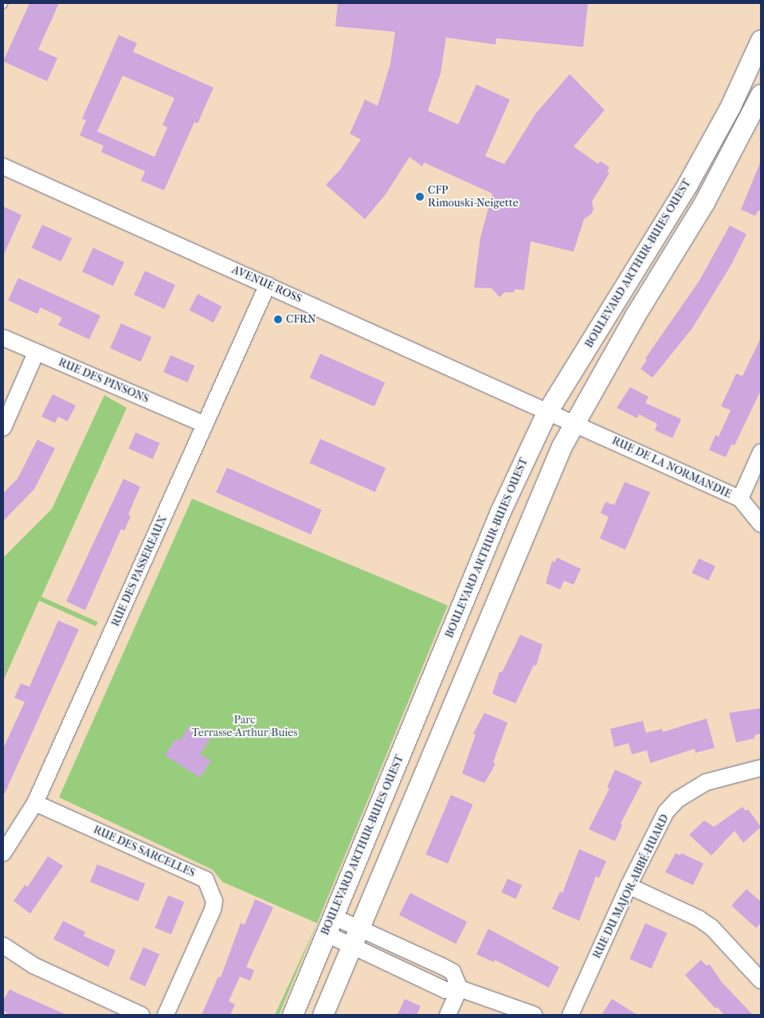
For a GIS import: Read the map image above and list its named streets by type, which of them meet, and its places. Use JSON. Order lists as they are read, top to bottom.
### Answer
{
  "streets": {
    "street": [
      "BOULEVARD ARTHUR-BUIES OUEST",
      "AVENUE ROSS",
      "RUE DES PINSONS",
      "RUE DE LA NORMANDIE",
      "RUE DES PASSEREAUX",
      "RUE DES SARCELLES",
      "RUE DU MAJOR-ABBÉ-HUARD"
    ]
  },
  "crossings": [
    ["BOULEVARD ARTHUR-BUIES OUEST", "AVENUE ROSS"],
    ["AVENUE ROSS", "RUE DE LA NORMANDIE"],
    ["AVENUE ROSS", "RUE DES PASSEREAUX"],
    ["RUE DES PINSONS", "RUE DES PASSEREAUX"],
    ["RUE DES PASSEREAUX", "RUE DES SARCELLES"]
  ],
  "parks": ["Parc Terrasse-Arthur-Buies"],
  "places": ["CFP Rimouski-Neigette", "CFRN"]
}
